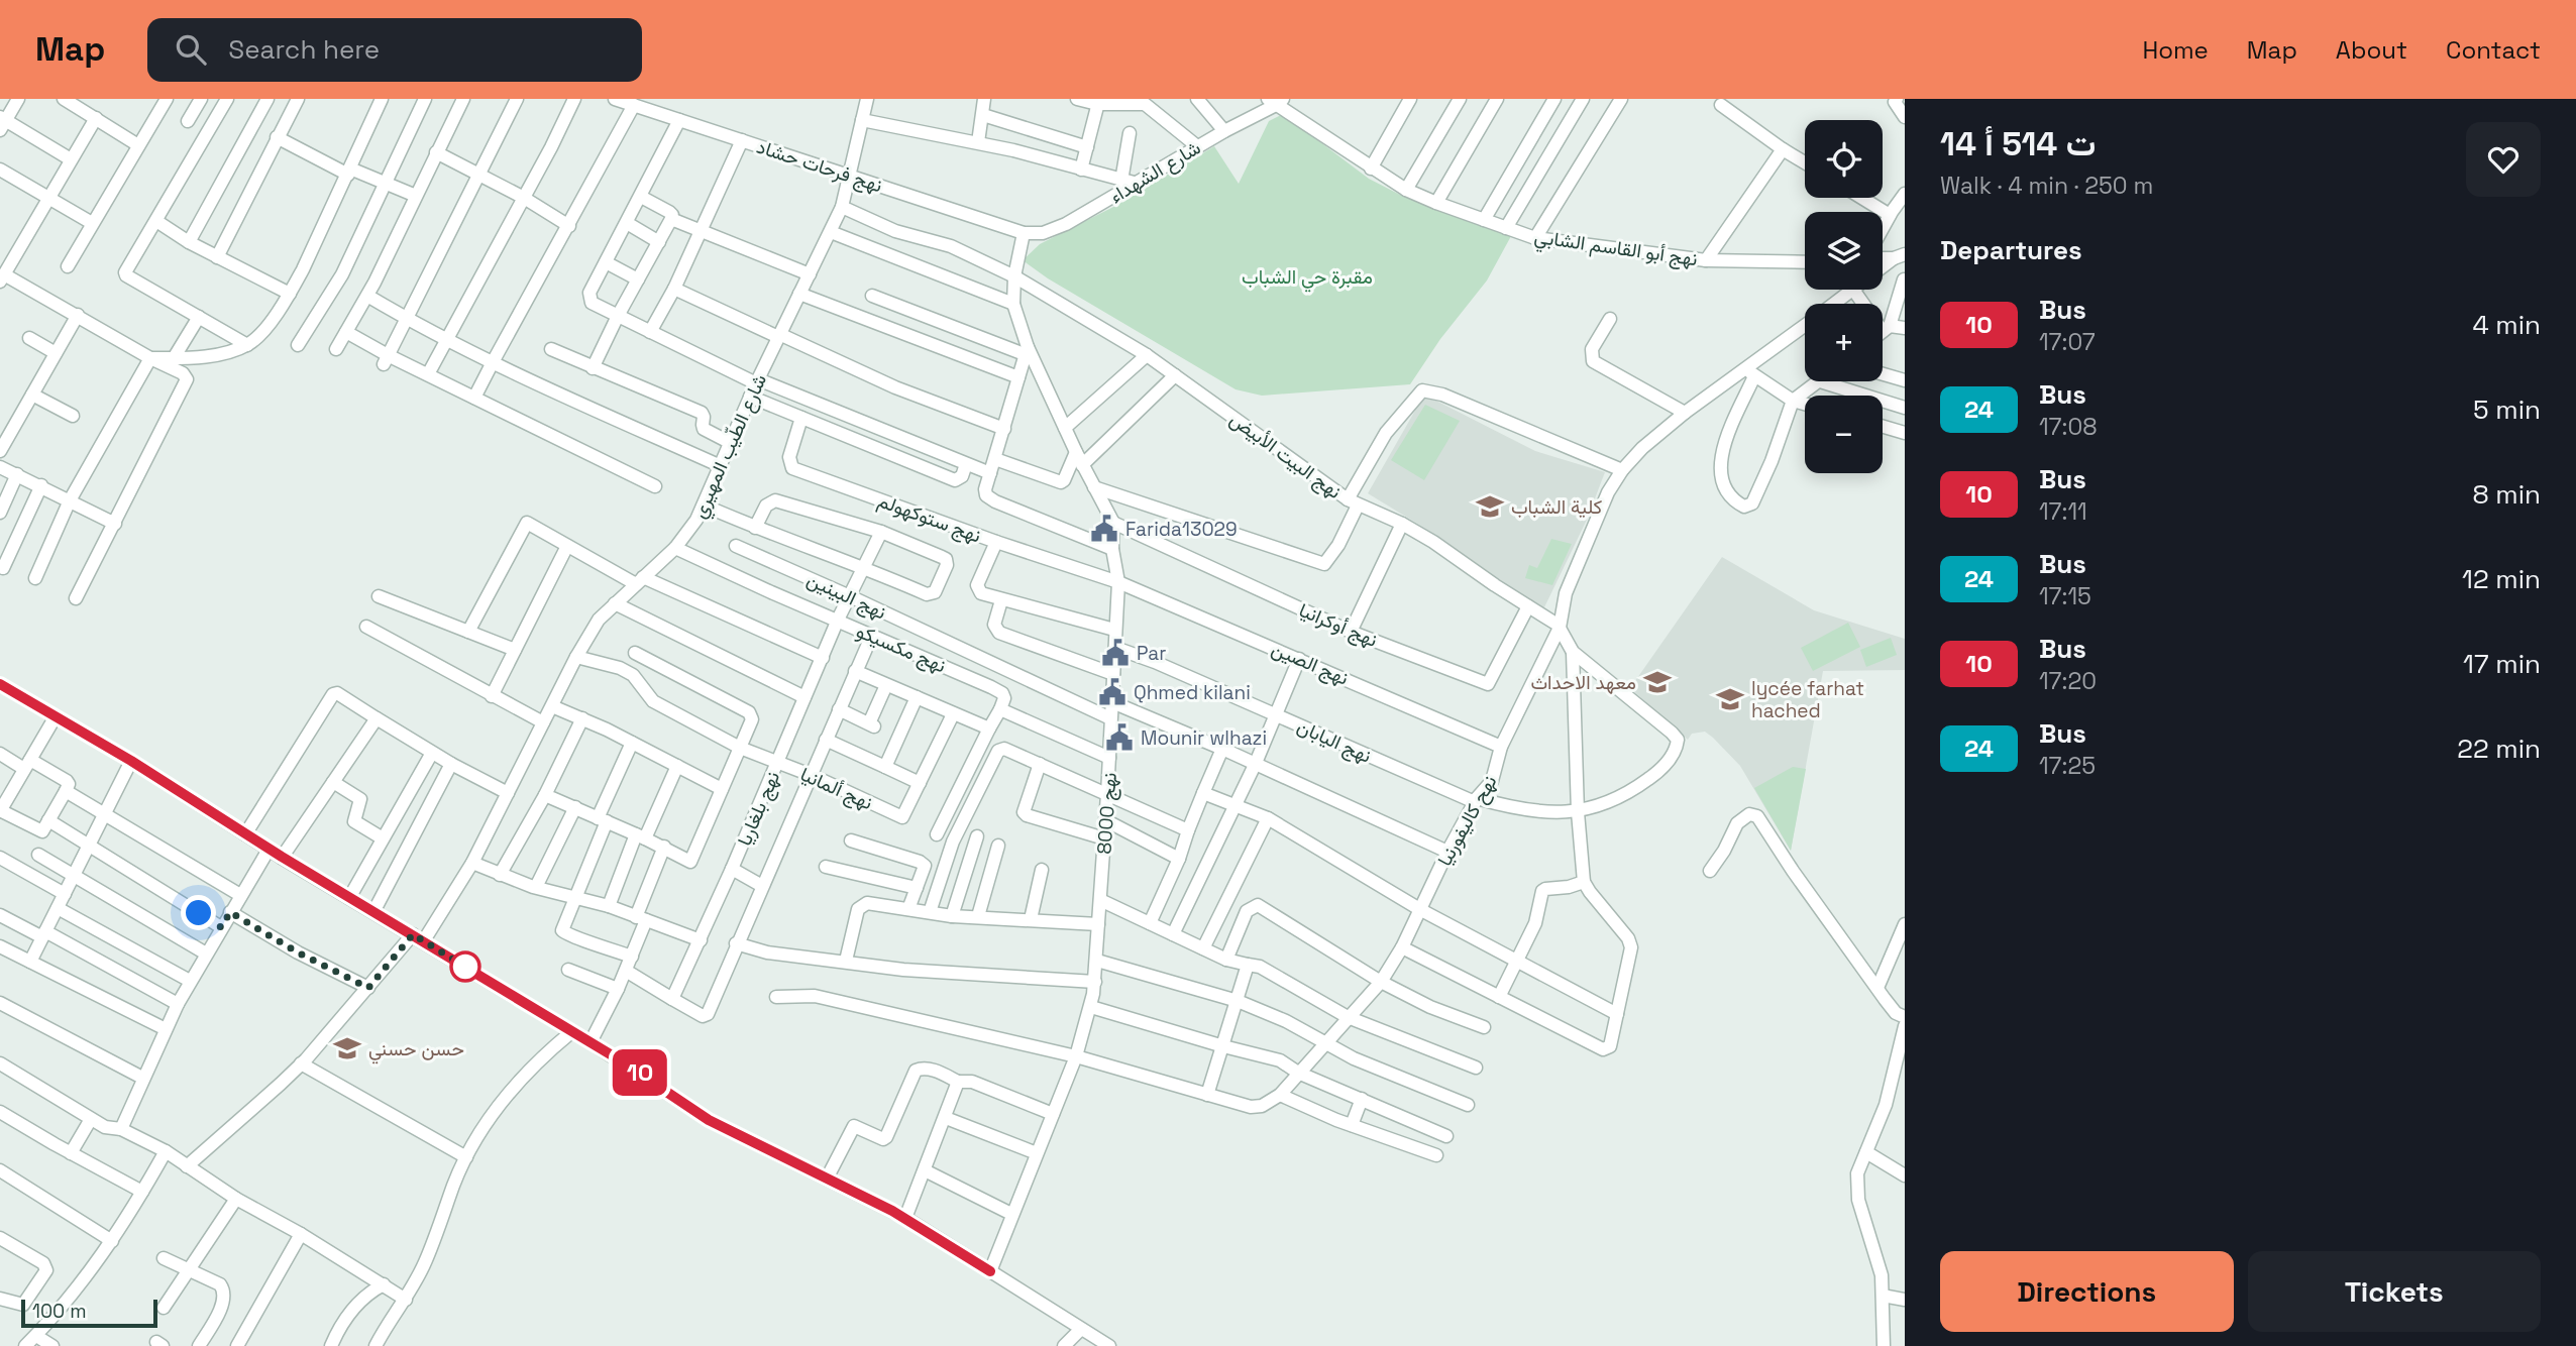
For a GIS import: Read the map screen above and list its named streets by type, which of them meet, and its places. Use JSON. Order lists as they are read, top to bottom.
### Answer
{
  "streets": {
    "street": [
      "نهج فرحات حشاد",
      "شارع الشهداء",
      "نهج أبو القاسم الشابي",
      "شارع الطّيب المهيري",
      "نهج البيت الأبيض",
      "نهج ستوكهولم",
      "نهج البينين",
      "نهج أوكرانيا",
      "نهج مكسيكو",
      "نهج الصين",
      "نهج اليابان",
      "نهج ألمانيا",
      "نهج بلغاريا",
      "نهج 8000",
      "نهح كاليفورنيا"
    ]
  },
  "crossings": [
    ["نهج فرحات حشاد", "شارع الشهداء"],
    ["نهج فرحات حشاد", "شارع الطّيب المهيري"],
    ["شارع الشهداء", "نهج أبو القاسم الشابي"],
    ["شارع الطّيب المهيري", "نهج البيت الأبيض"],
    ["شارع الطّيب المهيري", "نهج مكسيكو"],
    ["شارع الطّيب المهيري", "نهج ألمانيا"],
    ["نهج البيت الأبيض", "نهج أوكرانيا"],
    ["نهج البيت الأبيض", "نهح كاليفورنيا"],
    ["نهج ستوكهولم", "نهج الصين"],
    ["نهج ستوكهولم", "نهج 8000"],
    ["نهج البينين", "نهج بلغاريا"],
    ["نهج البينين", "نهج 8000"],
    ["نهج أوكرانيا", "نهج 8000"],
    ["نهج مكسيكو", "نهج بلغاريا"],
    ["نهج الصين", "نهج 8000"],
    ["نهج الصين", "نهح كاليفورنيا"],
    ["نهج اليابان", "نهج 8000"],
    ["نهج اليابان", "نهح كاليفورنيا"],
    ["نهج ألمانيا", "نهج بلغاريا"]
  ],
  "parks": ["مقبرة حي الشباب"],
  "places": {
    "school or university": [
      "كلية الشباب",
      "معهد الاحداث",
      "lycée farhat hached",
      "حسن حسني"
    ],
    "public building": [
      "Farida13029",
      "Par",
      "Qhmed kilani",
      "Mounir wlhazi"
    ]
  },
  "lines": ["bus line 10"],
  "scale_bar": "100 m",
  "page": {
    "header": "Map",
    "search": "Search here",
    "nav": [
      "Home",
      "Map",
      "About",
      "Contact"
    ],
    "on_map": "10",
    "heading": [
      ["14 ت 514 أ", "Walk · 4 min · 250 m"],
      "Departures"
    ],
    "map_buttons": ["+", "−"],
    "list": [
      {
        "mark": "10",
        "name": "Bus",
        "note": "17:07",
        "value": "4 min"
      },
      {
        "mark": "24",
        "name": "Bus",
        "note": "17:08",
        "value": "5 min"
      },
      {
        "mark": "10",
        "name": "Bus",
        "note": "17:11",
        "value": "8 min"
      },
      {
        "mark": "24",
        "name": "Bus",
        "note": "17:15",
        "value": "12 min"
      },
      {
        "mark": "10",
        "name": "Bus",
        "note": "17:20",
        "value": "17 min"
      },
      {
        "mark": "24",
        "name": "Bus",
        "note": "17:25",
        "value": "22 min"
      }
    ],
    "buttons": ["Directions", "Tickets"],
    "scale": "100 m"
  }
}
